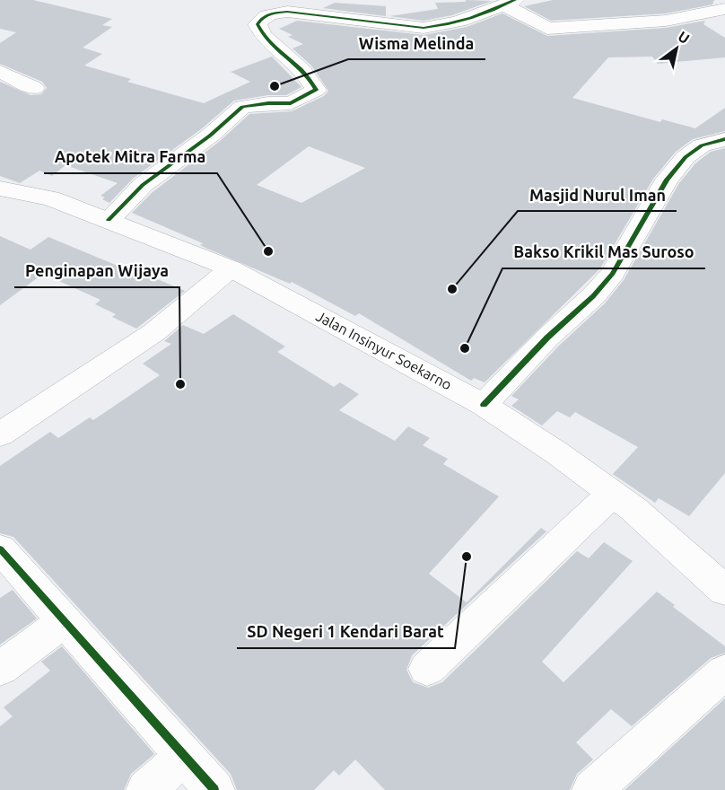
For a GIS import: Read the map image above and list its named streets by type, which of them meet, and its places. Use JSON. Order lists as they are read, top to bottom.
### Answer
{
  "streets": {
    "main road": ["Jalan Insinyur Soekarno"]
  },
  "places": [
    "Wisma Melinda",
    "Apotek Mitra Farma",
    "Masjid Nurul Iman",
    "Bakso Krikil Mas Suroso",
    "Penginapan Wijaya",
    "SD Negeri 1 Kendari Barat"
  ],
  "north": "top right"
}
